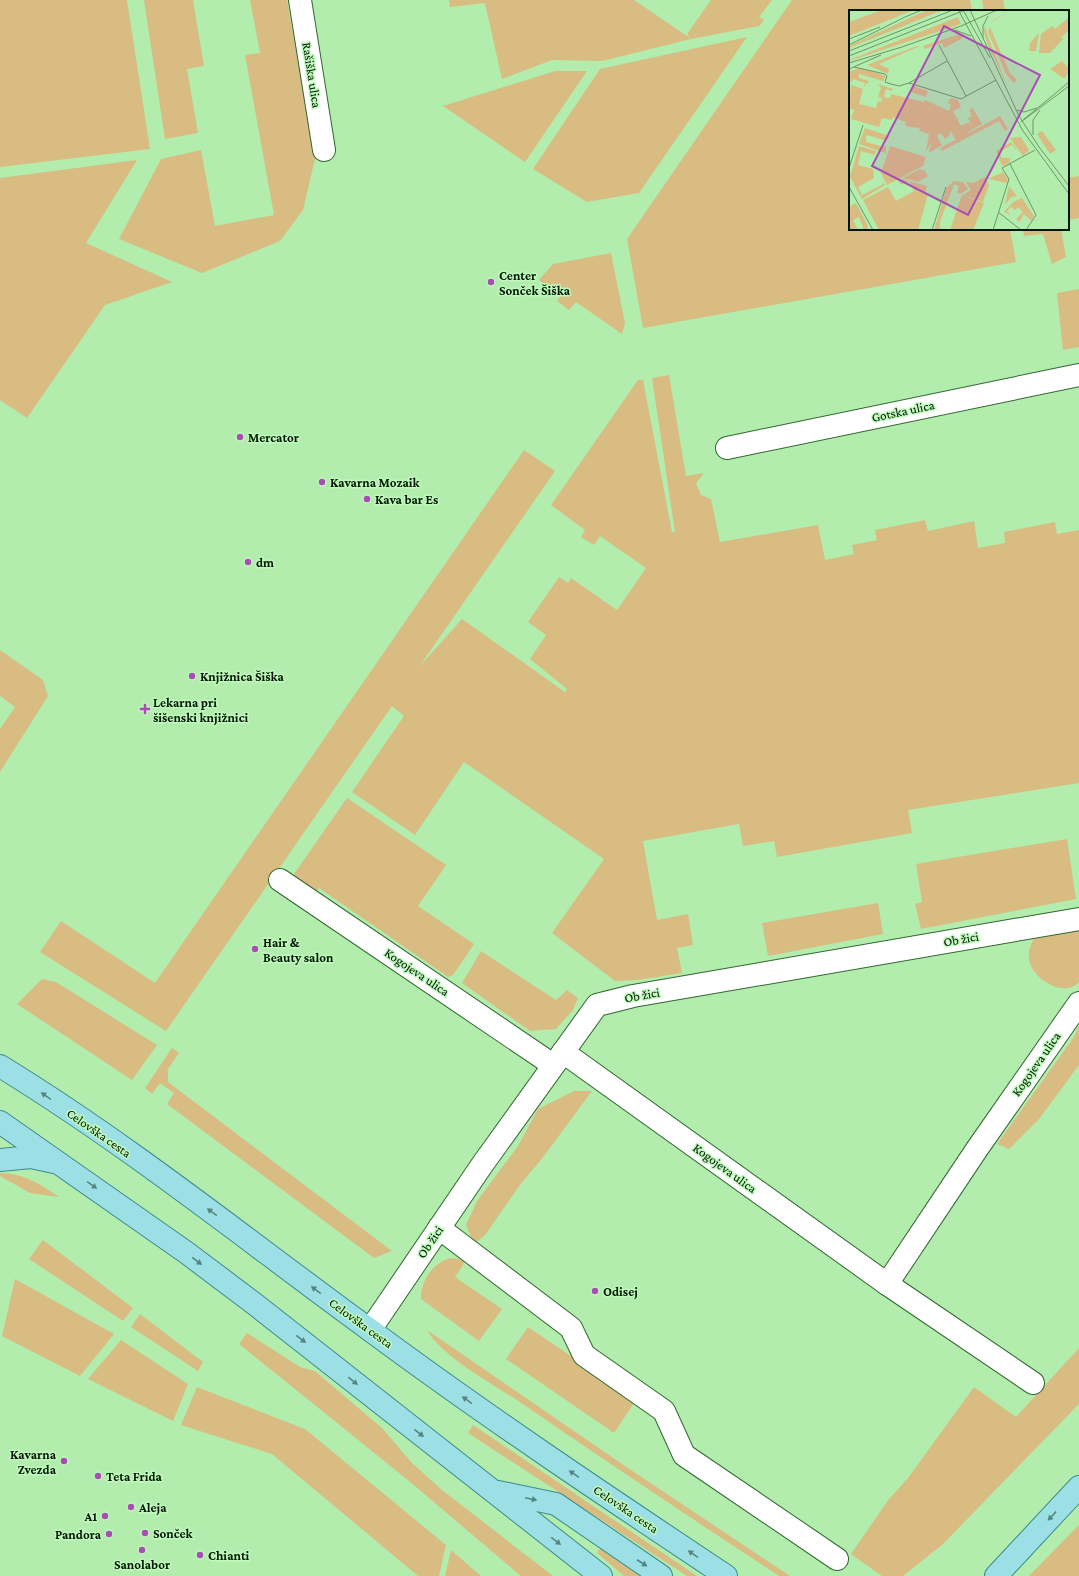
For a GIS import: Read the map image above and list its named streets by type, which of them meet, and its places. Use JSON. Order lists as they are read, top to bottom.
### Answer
{
  "streets": {
    "main road": ["Celovška cesta"],
    "street": [
      "Rašiška ulica",
      "Gotska ulica",
      "Ob žici",
      "Kogojeva ulica"
    ]
  },
  "crossings": [
    ["Ob žici", "Kogojeva ulica"],
    ["Ob žici", "Celovška cesta"]
  ],
  "places": {
    "other": [
      "Center Sonček Šiška",
      "Mercator",
      "Kavarna Mozaik",
      "Kava bar Es",
      "dm",
      "Knjižnica Šiška",
      "Hair & Beauty salon",
      "Odisej",
      "Kavarna Zvezda",
      "Teta Frida",
      "Aleja",
      "A1",
      "Sonček",
      "Pandora",
      "Sanolabor",
      "Chianti"
    ],
    "health": ["Lekarna pri šišenski knjižnici"]
  }
}
